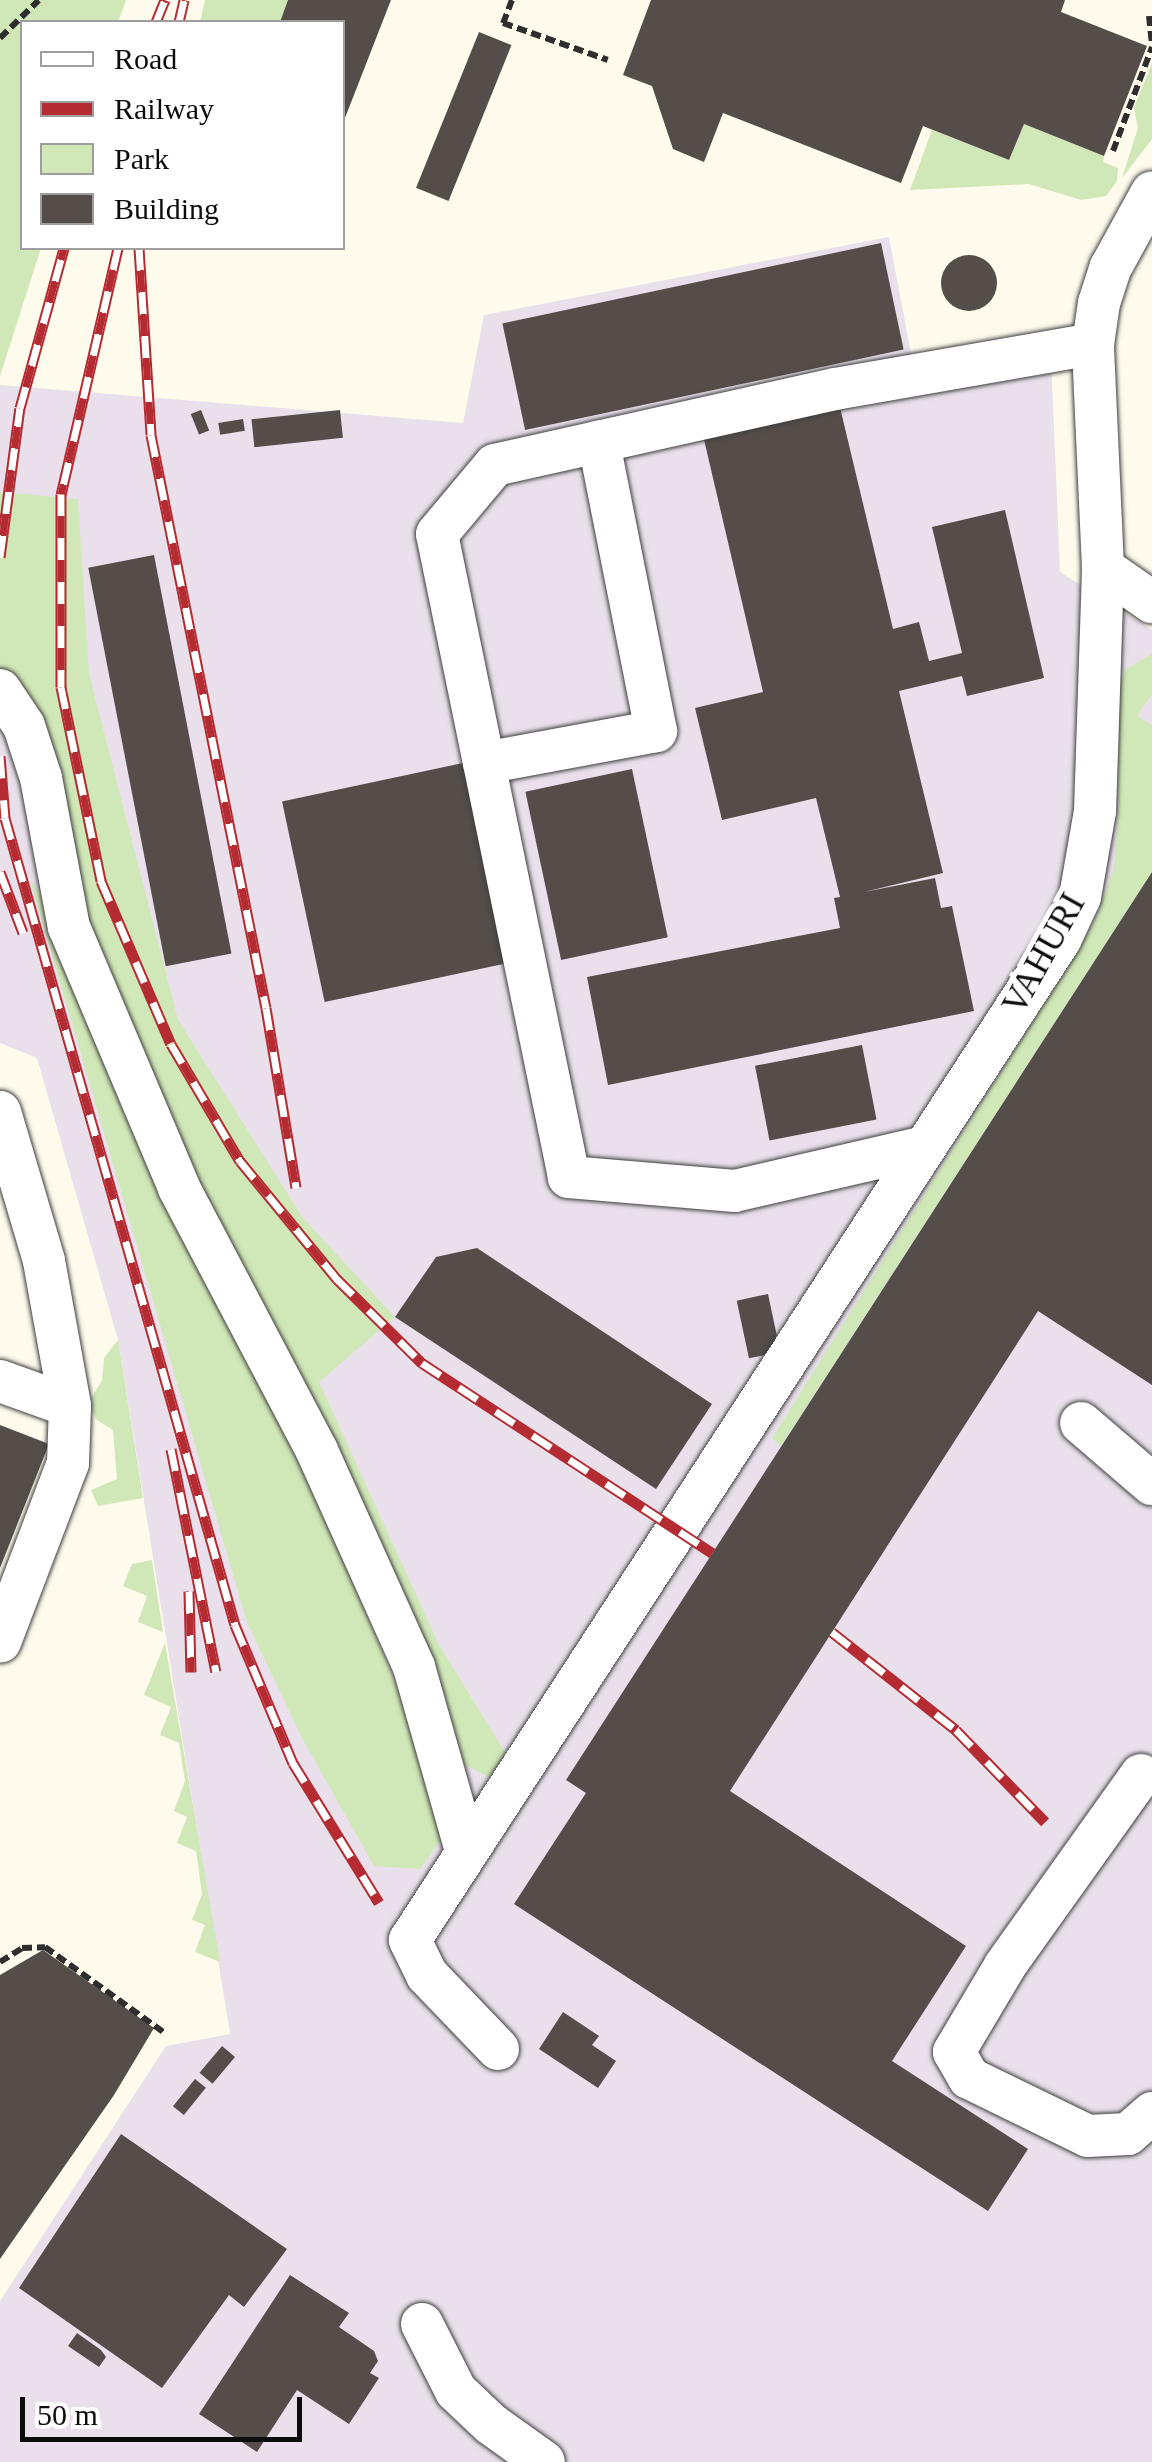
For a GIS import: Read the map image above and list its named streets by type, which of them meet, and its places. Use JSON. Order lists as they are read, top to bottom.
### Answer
{
  "streets": {
    "street": ["VAHURI"]
  },
  "legend": [
    "Road",
    "Railway",
    "Park",
    "Building"
  ],
  "scale_bar": "50 m"
}
